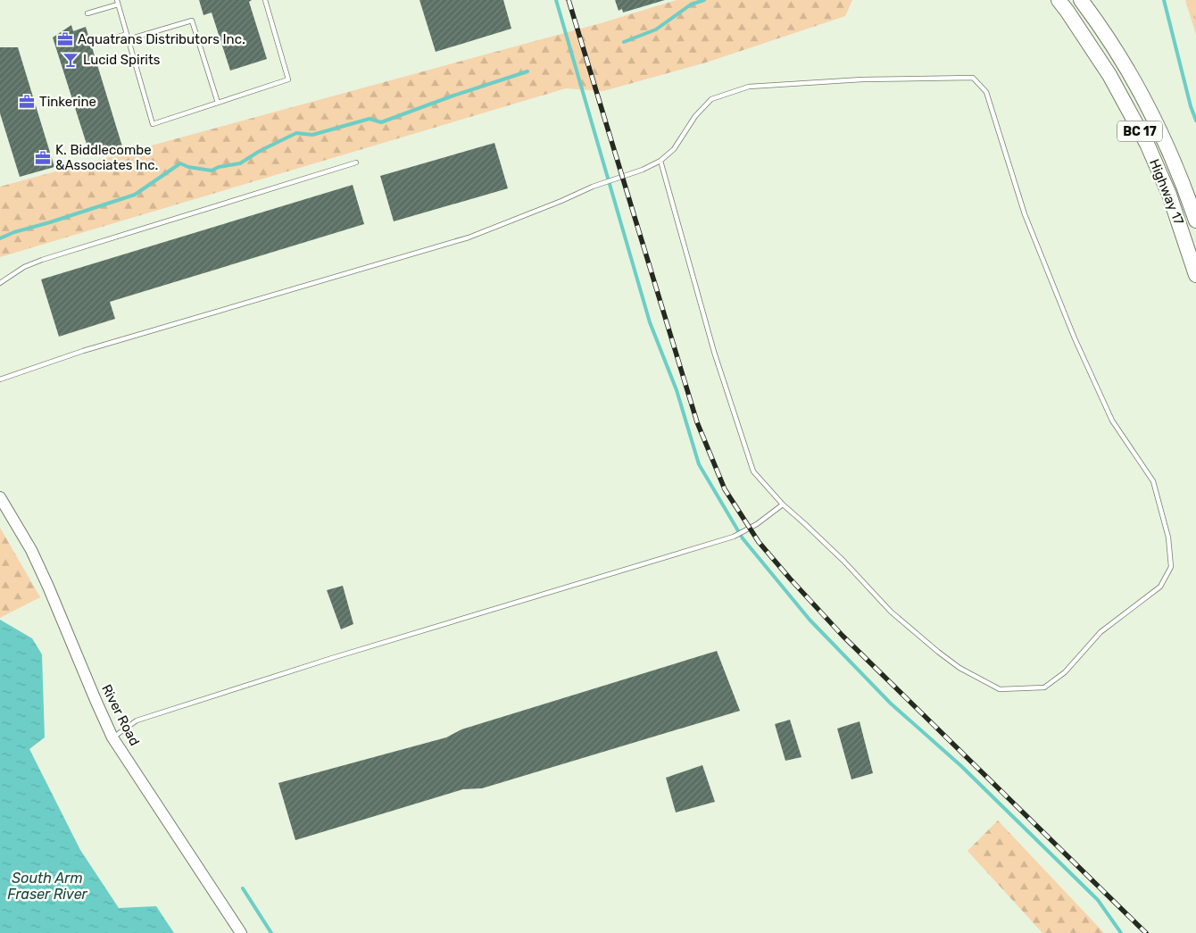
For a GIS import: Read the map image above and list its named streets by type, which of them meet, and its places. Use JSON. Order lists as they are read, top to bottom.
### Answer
{
  "streets": {
    "highway": ["BC 17", "Highway 17"],
    "main road": ["River Road"]
  },
  "water": ["South Arm Fraser River"],
  "places": {
    "office": ["Aquatrans Distributors Inc.", "Tinkerine", "K. Biddlecombe &Associates Inc."],
    "bar": ["Lucid Spirits"]
  }
}
